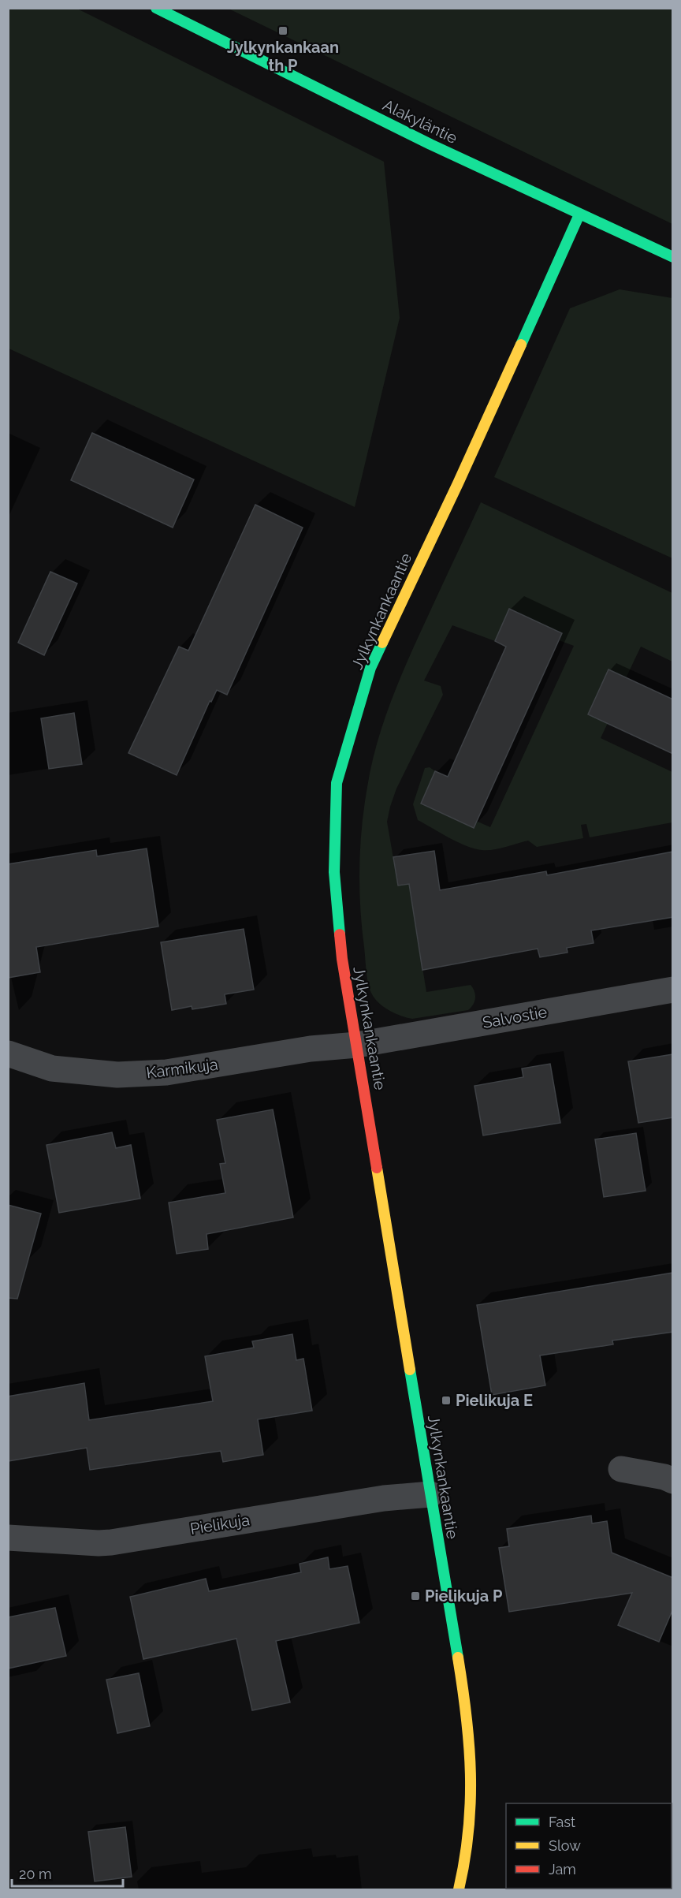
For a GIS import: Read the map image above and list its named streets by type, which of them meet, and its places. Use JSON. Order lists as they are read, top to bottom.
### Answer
{
  "streets": {
    "street": [
      "Alakyläntie",
      "Jylkynkankaantie",
      "Salvostie",
      "Karmikuja",
      "Pielikuja"
    ]
  },
  "crossings": [
    ["Alakyläntie", "Jylkynkankaantie"],
    ["Jylkynkankaantie", "Salvostie"],
    ["Jylkynkankaantie", "Karmikuja"],
    ["Jylkynkankaantie", "Pielikuja"],
    ["Salvostie", "Karmikuja"]
  ],
  "places": {
    "transit": ["Jylkynkankaan th P", "Pielikuja E", "Pielikuja P"]
  },
  "legend": ["Fast", "Slow", "Jam"],
  "scale_bar": "20 m"
}
